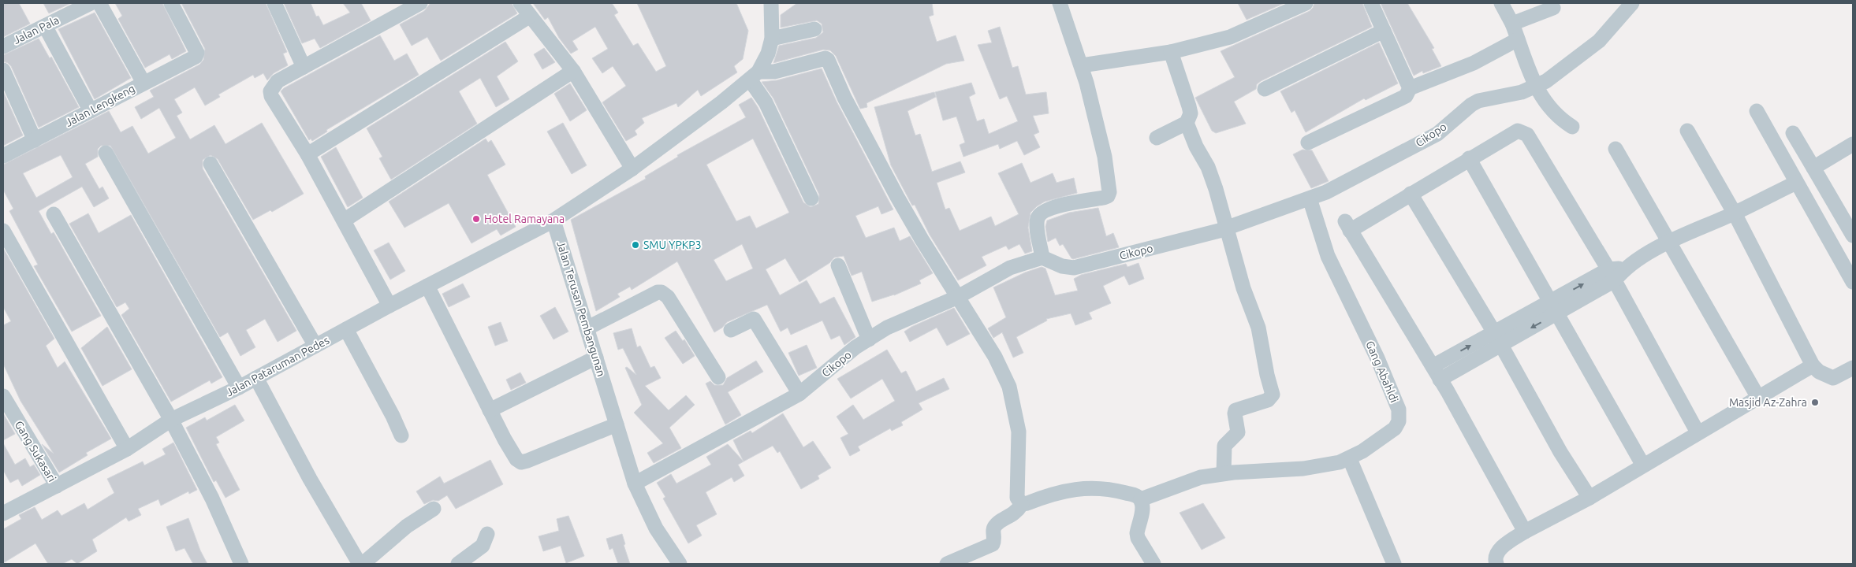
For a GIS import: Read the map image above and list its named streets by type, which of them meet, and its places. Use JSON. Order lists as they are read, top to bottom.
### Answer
{
  "streets": {
    "street": [
      "Jalan Pala",
      "Jalan Lengkeng",
      "Cikopo",
      "Jalan Terusan Pembangunan",
      "Jalan Pataruman Pedes",
      "Gang Abahldi",
      "Gang Sukasari"
    ]
  },
  "crossings": [
    ["Cikopo", "Jalan Terusan Pembangunan"],
    ["Cikopo", "Gang Abahldi"],
    ["Jalan Terusan Pembangunan", "Jalan Pataruman Pedes"],
    ["Jalan Pataruman Pedes", "Gang Sukasari"]
  ],
  "places": ["Hotel Ramayana", "SMU YPKP3", "Masjid Az-Zahra"]
}
